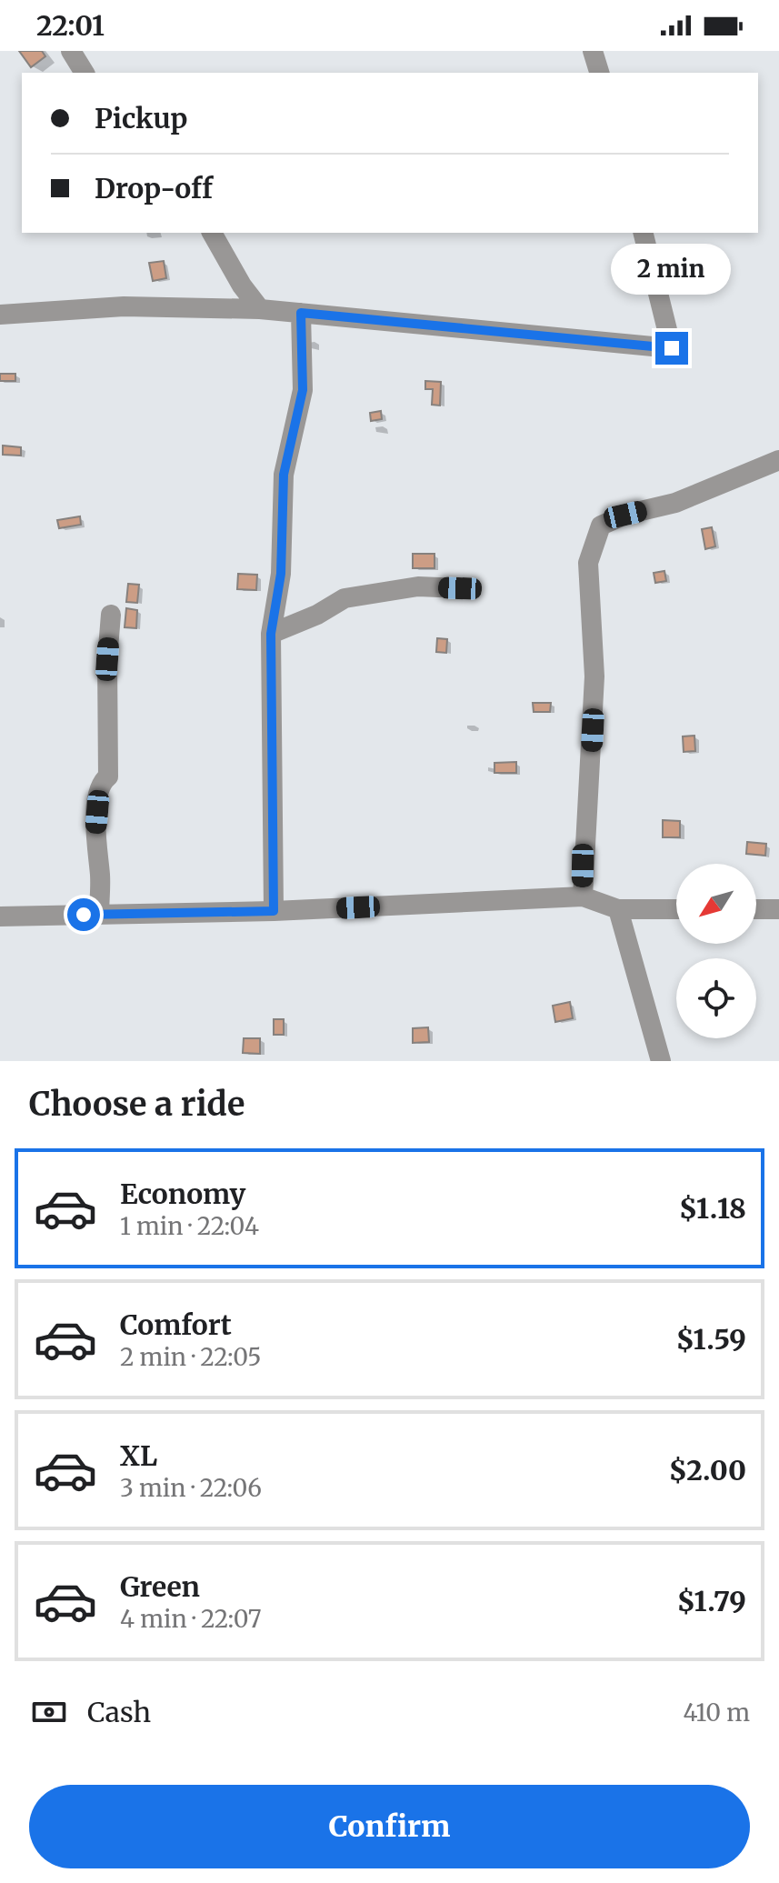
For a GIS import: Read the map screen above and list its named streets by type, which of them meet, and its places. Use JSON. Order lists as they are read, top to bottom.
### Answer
{
  "north": "bottom left",
  "page": {
    "status": "22:01",
    "banner": ["Pickup", "Drop-off"],
    "bubble": "2 min",
    "heading": "Choose a ride",
    "list": [
      {
        "name": "Economy",
        "note": "1 min · 22:04",
        "value": "$1.18"
      },
      {
        "name": "Comfort",
        "note": "2 min · 22:05",
        "value": "$1.59"
      },
      {
        "name": "XL",
        "note": "3 min · 22:06",
        "value": "$2.00"
      },
      {
        "name": "Green",
        "note": "4 min · 22:07",
        "value": "$1.79"
      }
    ],
    "pay": ["Cash", "410 m"],
    "buttons": "Confirm"
  }
}
